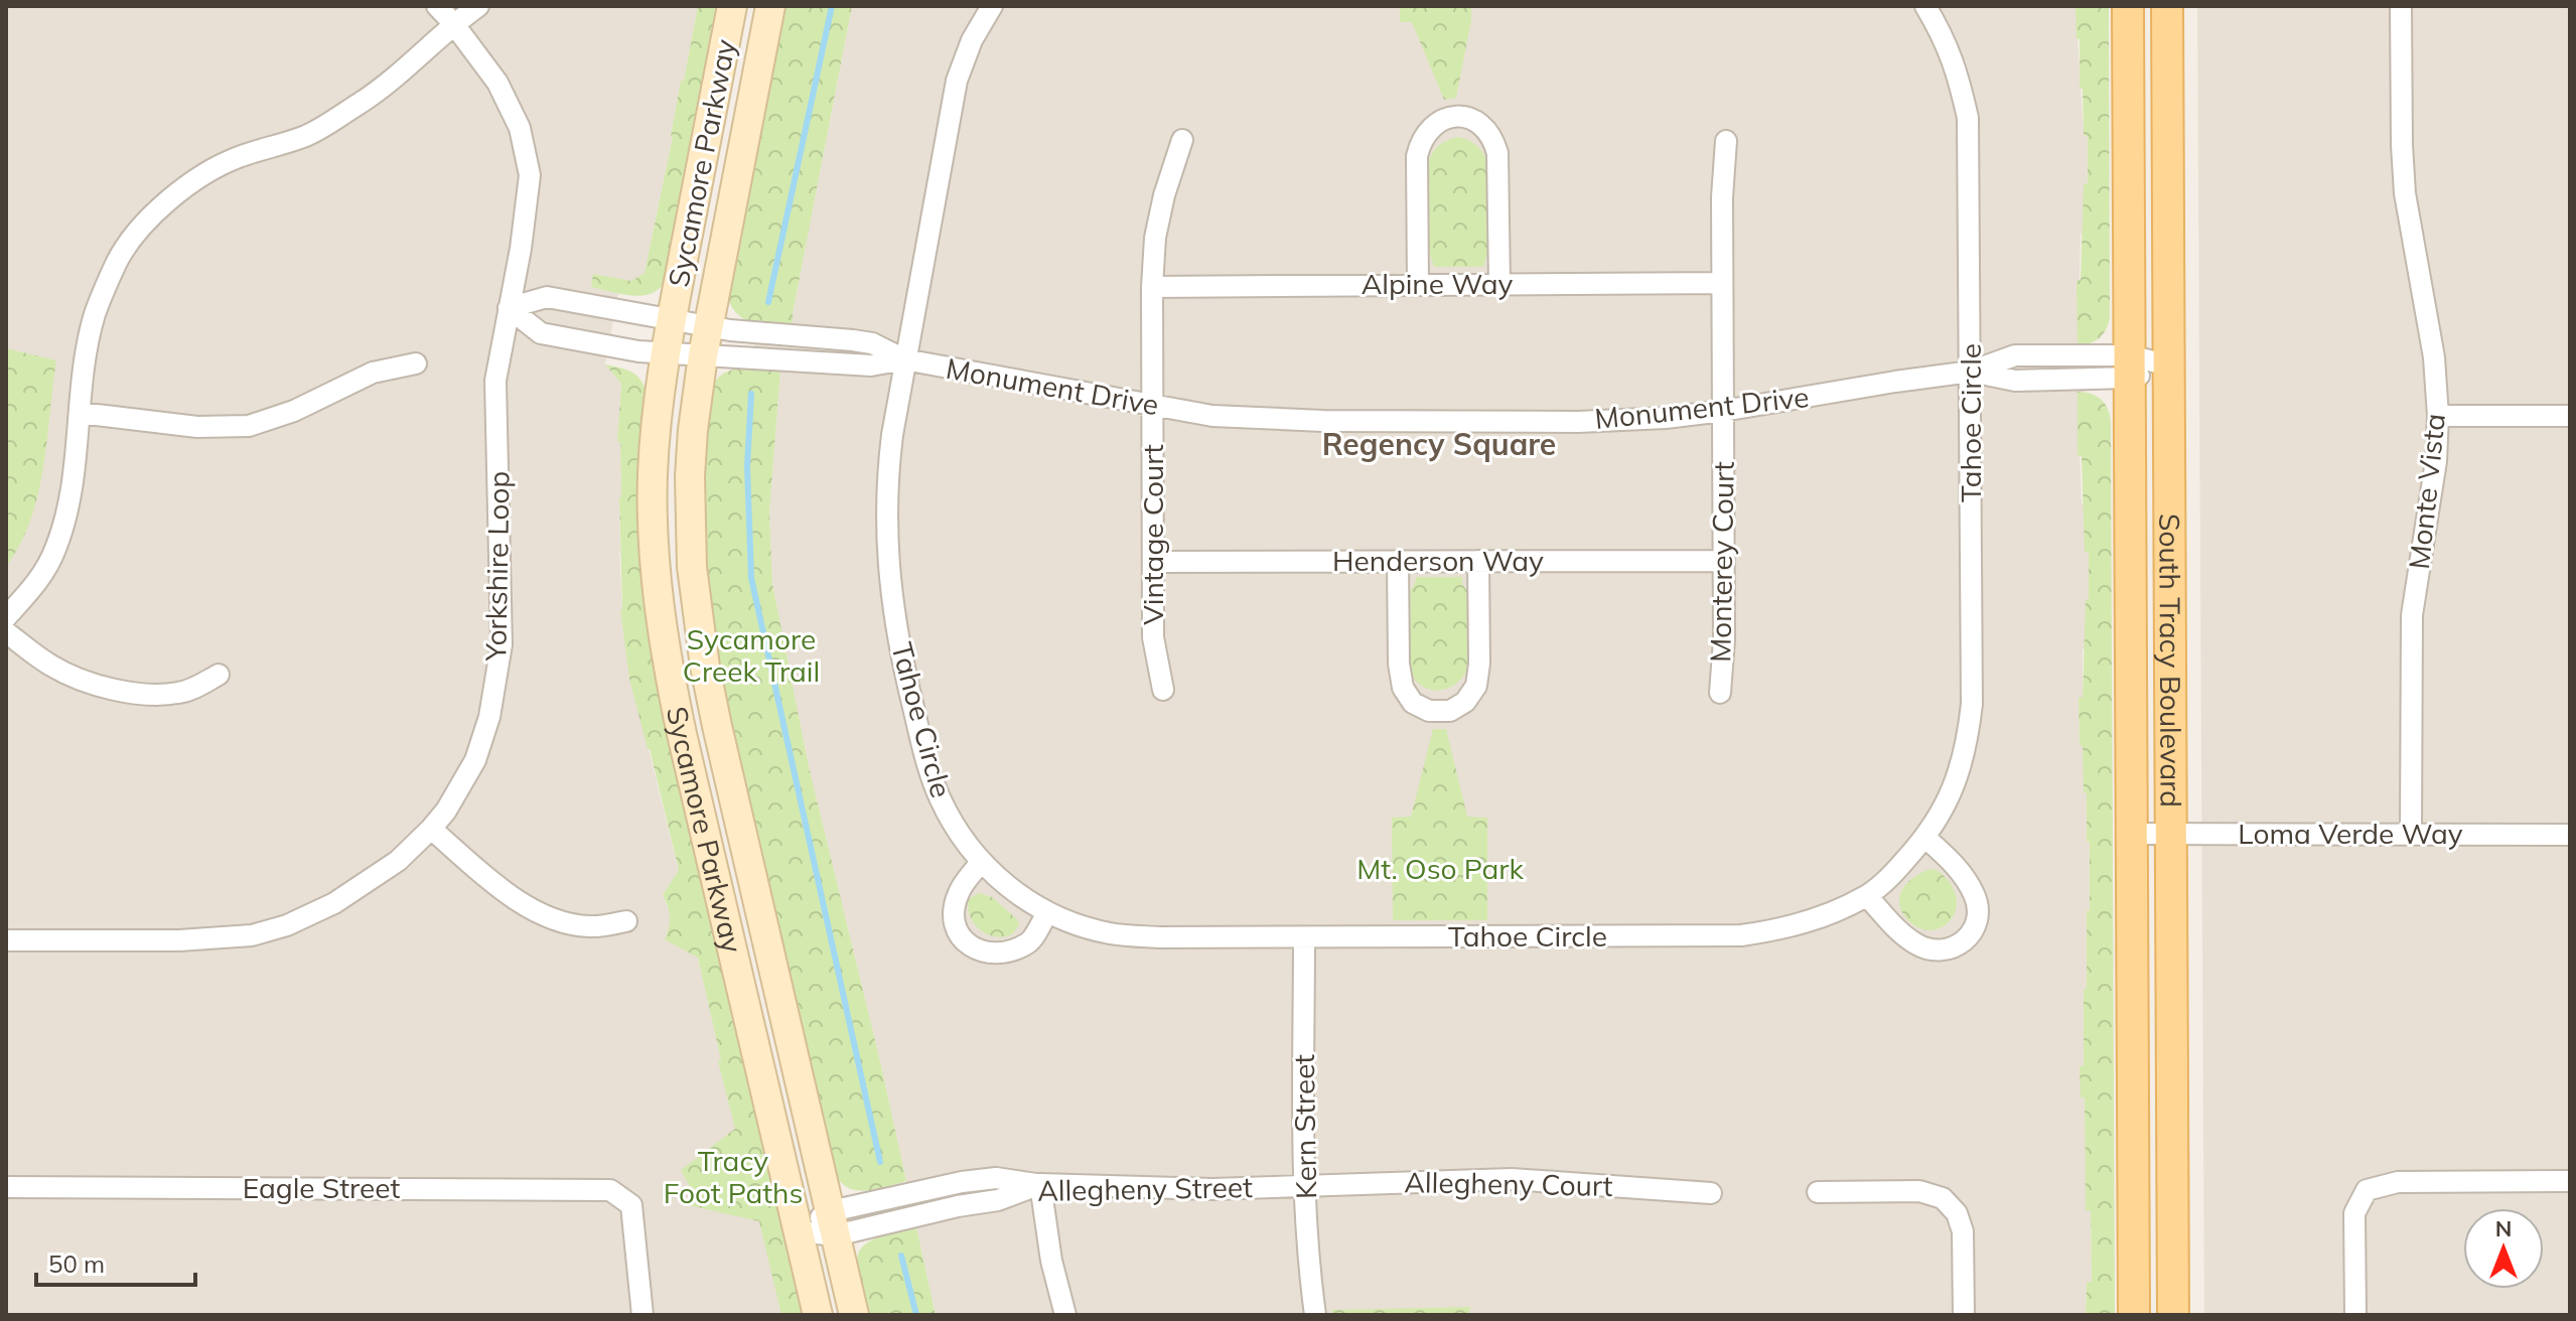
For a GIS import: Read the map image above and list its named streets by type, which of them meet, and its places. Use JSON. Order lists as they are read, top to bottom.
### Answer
{
  "streets": {
    "main road": ["Sycamore Parkway", "South Tracy Boulevard"],
    "street": [
      "Alpine Way",
      "Monument Drive",
      "Tahoe Circle",
      "Monte Vista",
      "Vintage Court",
      "Henderson Way",
      "Monterey Court",
      "Yorkshire Loop",
      "Loma Verde Way",
      "Kern Street",
      "Allegheny Court",
      "Eagle Street",
      "Allegheny Street"
    ]
  },
  "crossings": [
    ["Sycamore Parkway", "Monument Drive"],
    ["Sycamore Parkway", "Allegheny Street"],
    ["Alpine Way", "Vintage Court"],
    ["Alpine Way", "Monterey Court"],
    ["Monument Drive", "Tahoe Circle"],
    ["Monument Drive", "Vintage Court"],
    ["Monument Drive", "Monterey Court"],
    ["Monument Drive", "Yorkshire Loop"],
    ["Monument Drive", "South Tracy Boulevard"],
    ["Tahoe Circle", "Kern Street"],
    ["Monte Vista", "Loma Verde Way"],
    ["Vintage Court", "Henderson Way"],
    ["Henderson Way", "Monterey Court"],
    ["South Tracy Boulevard", "Loma Verde Way"],
    ["Kern Street", "Allegheny Court"],
    ["Kern Street", "Allegheny Street"],
    ["Allegheny Court", "Allegheny Street"]
  ],
  "districts": ["Regency Square"],
  "parks": ["Sycamore Creek Trail", "Mt. Oso Park", "Tracy Foot Paths"],
  "scale_bar": "50 m",
  "north": "top"
}
